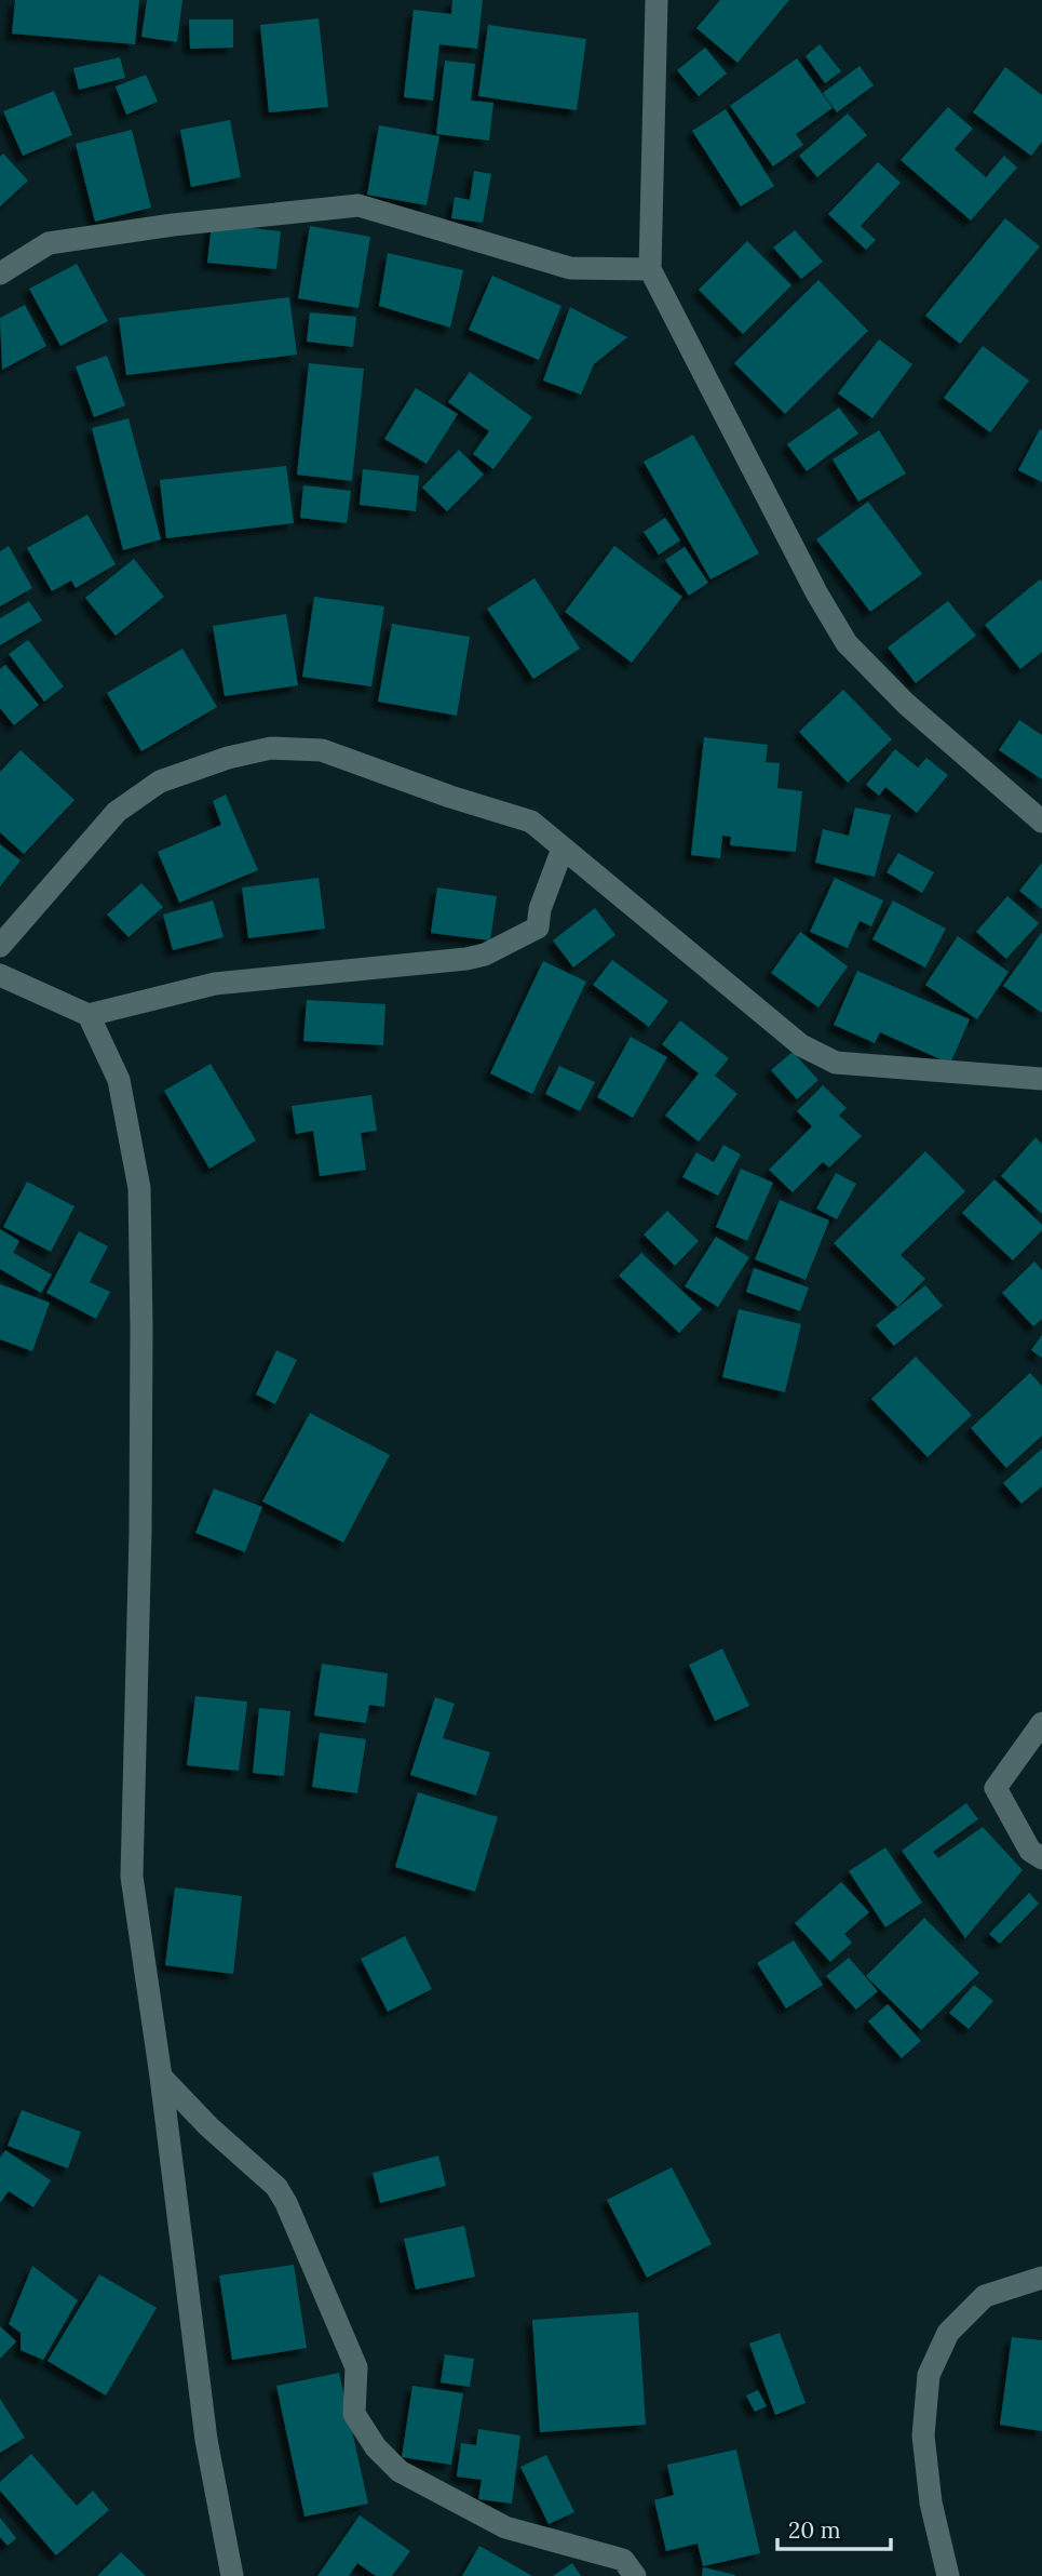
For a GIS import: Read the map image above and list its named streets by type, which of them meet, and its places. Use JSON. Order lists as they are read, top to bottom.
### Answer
{
  "scale_bar": "20 m"
}
